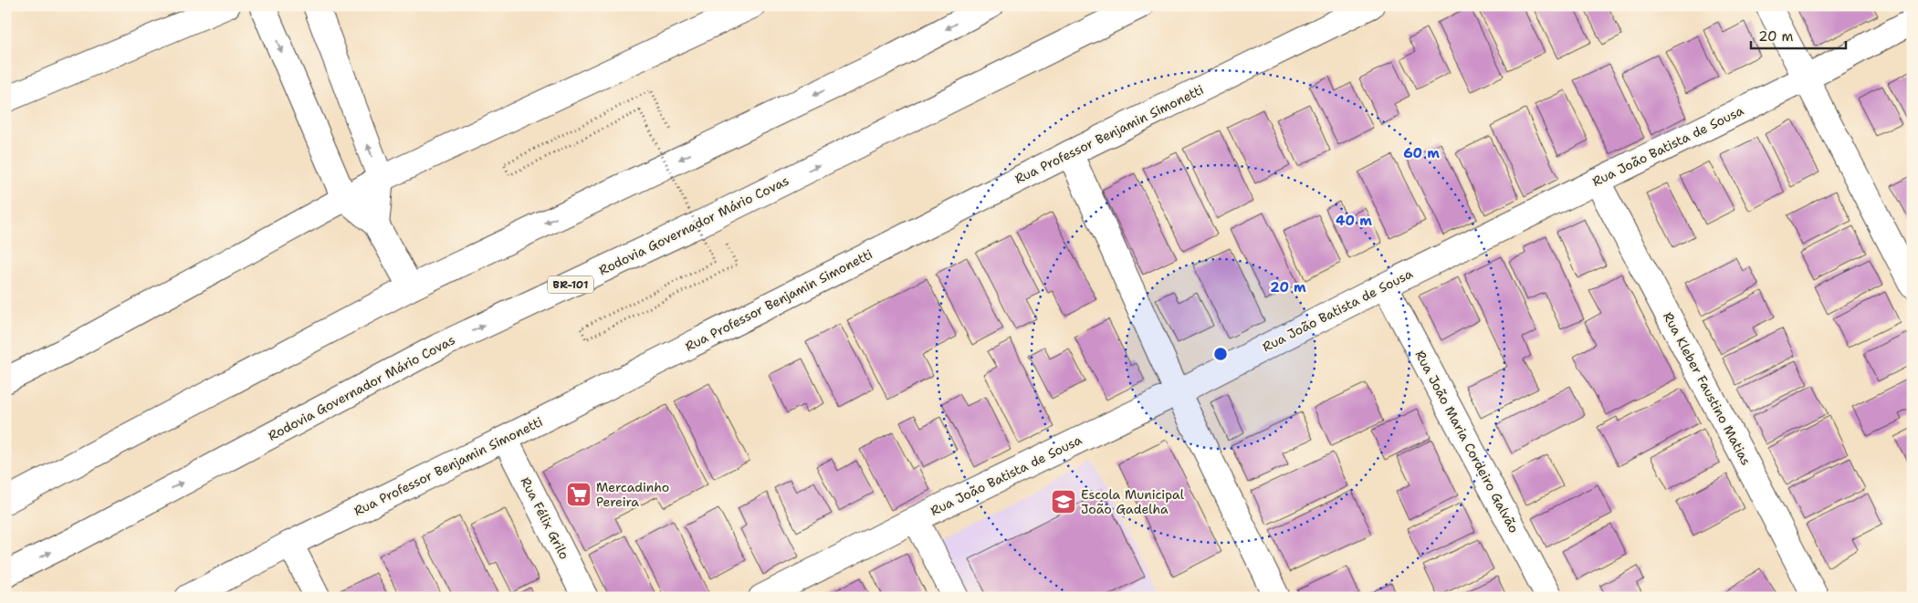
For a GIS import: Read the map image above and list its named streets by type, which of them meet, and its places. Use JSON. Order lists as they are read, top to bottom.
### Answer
{
  "streets": {
    "main road": [
      "Rua Professor Benjamin Simonetti",
      "Rua João Batista de Sousa",
      "Rodovia Governador Mário Covas",
      "BR-101",
      "Rua Kleber Faustino Matias",
      "Rua João Maria Cordeiro Galvão",
      "Rua Félix Grilo"
    ]
  },
  "crossings": [
    ["Rua Professor Benjamin Simonetti", "Rua Félix Grilo"],
    ["Rua João Batista de Sousa", "Rua Kleber Faustino Matias"],
    ["Rua João Batista de Sousa", "Rua João Maria Cordeiro Galvão"]
  ],
  "places": {
    "supermarket": ["Mercadinho Pereira"],
    "school or university": ["Escola Municipal João Gadelha"]
  },
  "scale_bar": "20 m",
  "rings": ["60 m", "40 m", "20 m"]
}
